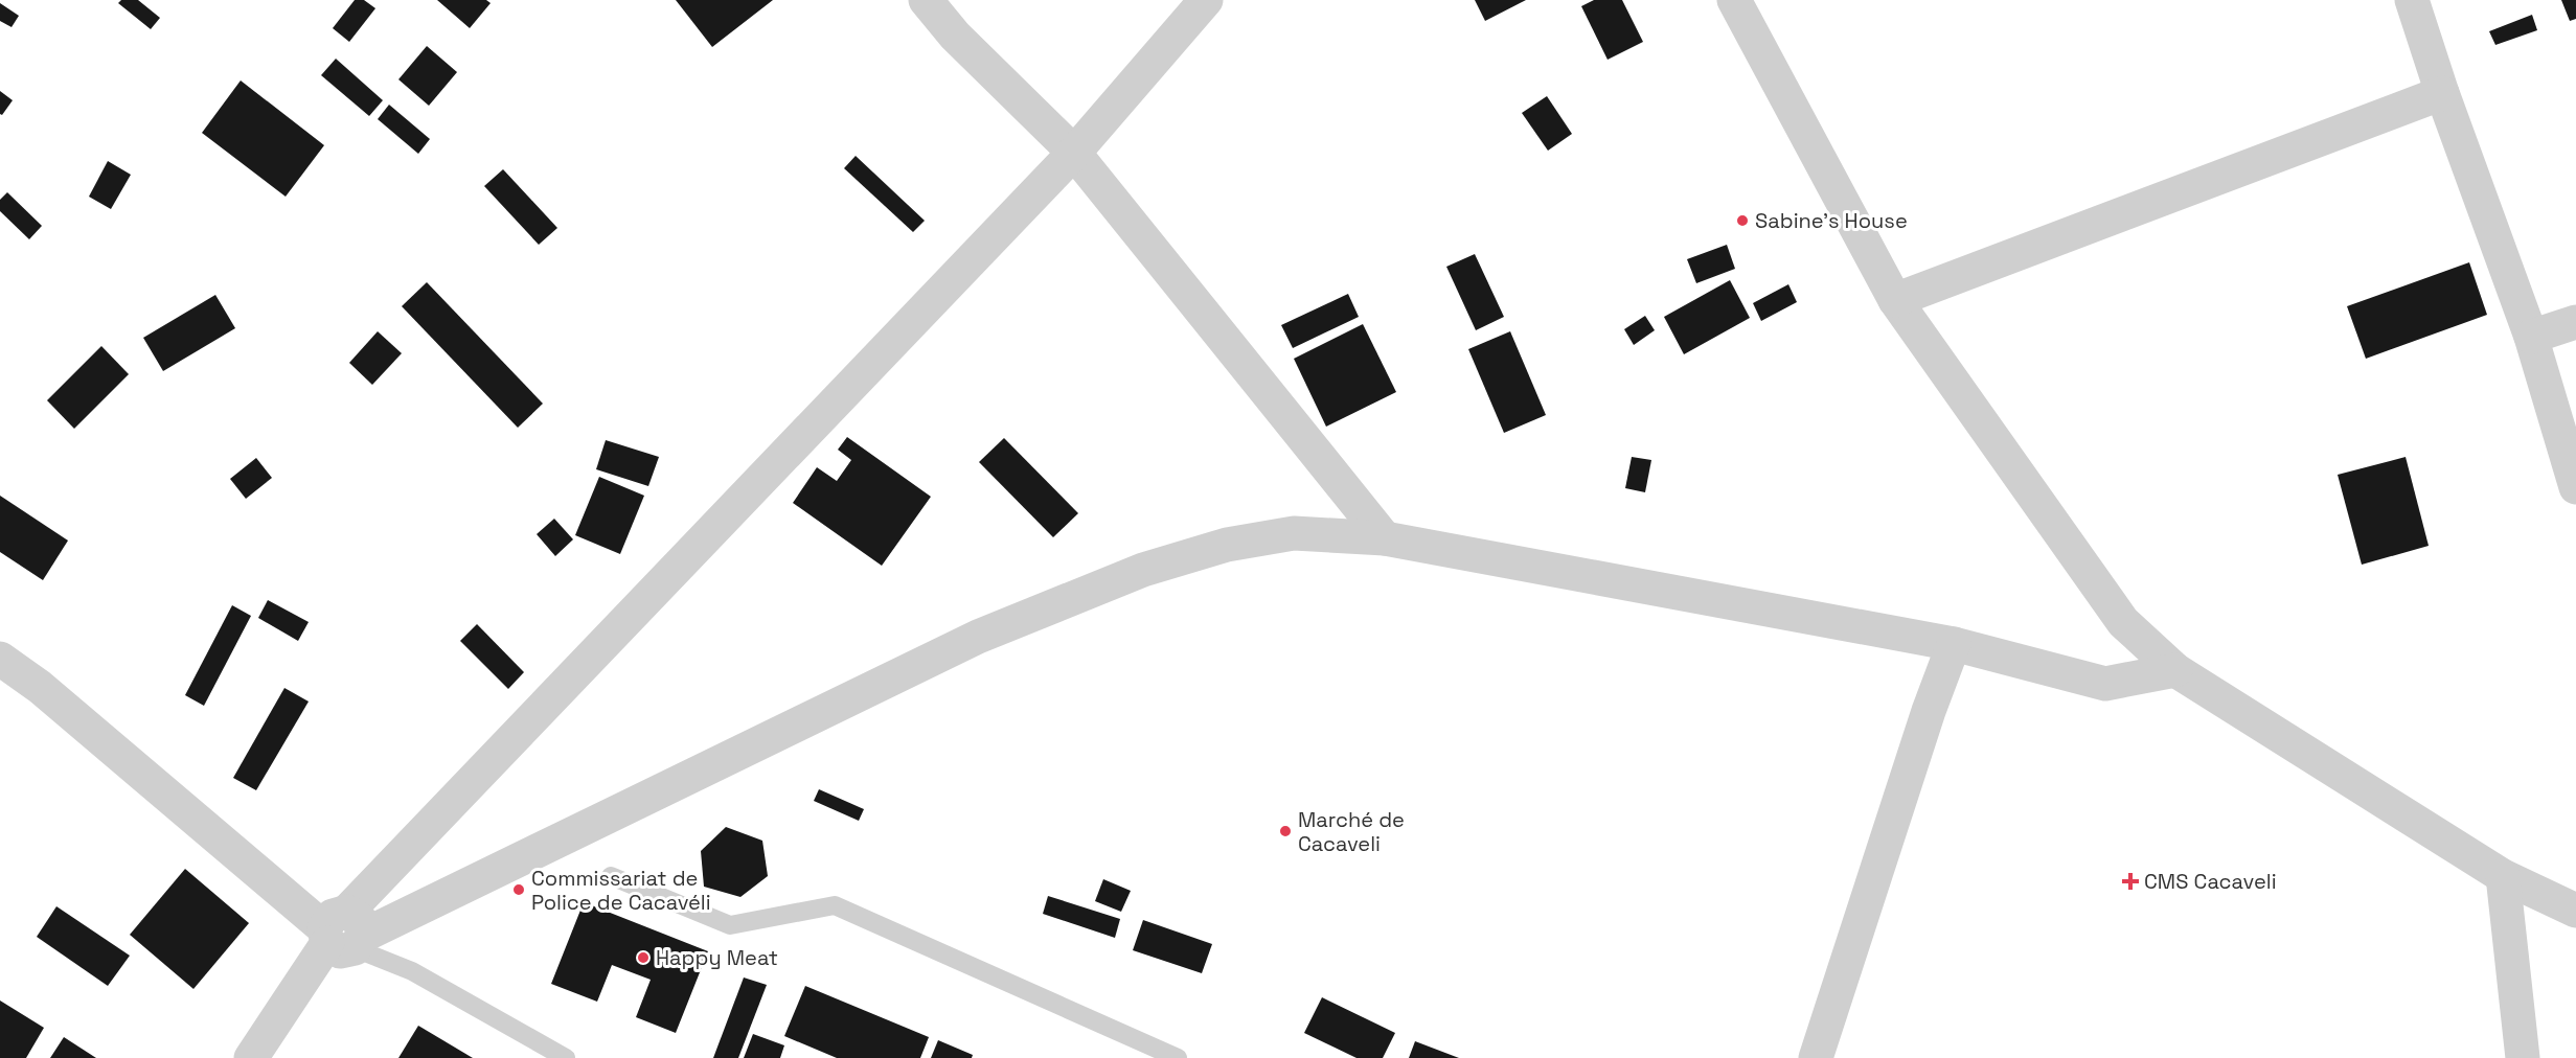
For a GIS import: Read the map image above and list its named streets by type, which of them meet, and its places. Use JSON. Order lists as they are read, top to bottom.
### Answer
{
  "places": {
    "other": [
      "Sabine's House",
      "Marché de Cacaveli",
      "Commissariat de Police de Cacavéli",
      "Happy Meat"
    ],
    "health": ["CMS Cacaveli"]
  }
}
